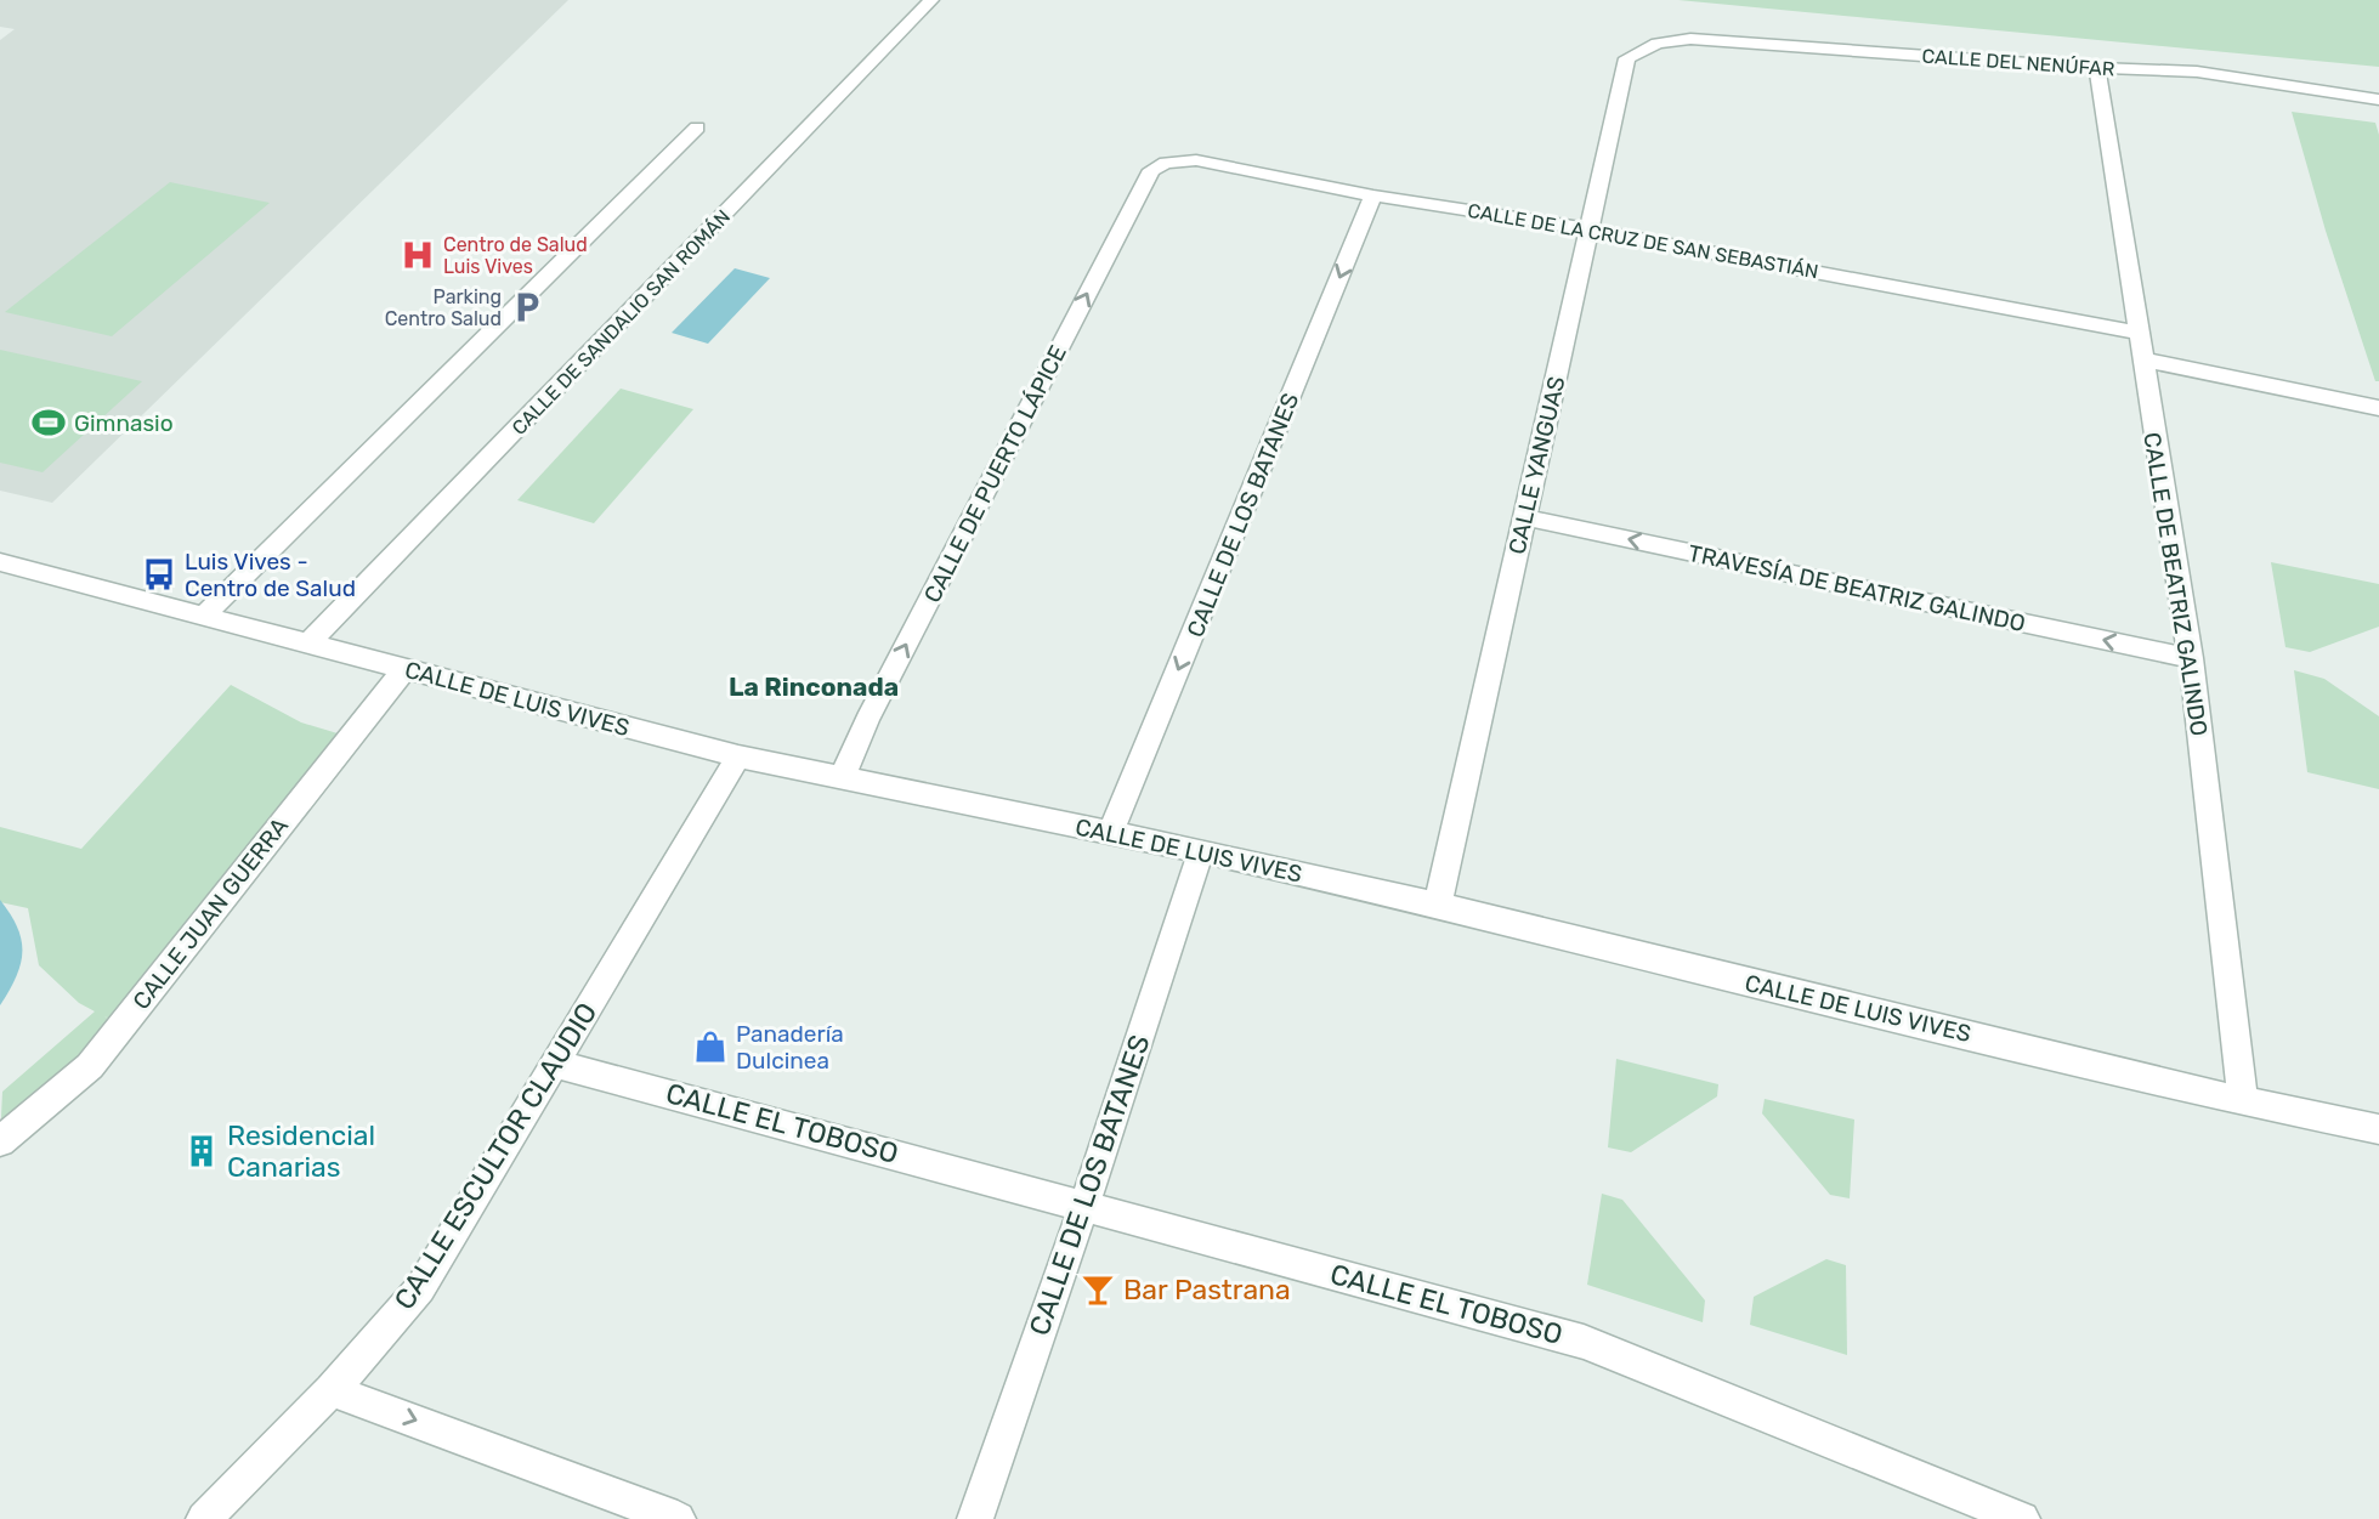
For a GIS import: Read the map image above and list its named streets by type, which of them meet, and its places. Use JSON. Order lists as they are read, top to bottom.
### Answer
{
  "streets": {
    "street": [
      "CALLE DEL NENÚFAR",
      "CALLE DE LA CRUZ DE SAN SEBASTIÁN",
      "CALLE DE SANDALIO SAN ROMÁN",
      "CALLE YANGUAS",
      "CALLE DE PUERTO LÁPICE",
      "CALLE DE LOS BATANES",
      "CALLE DE BEATRIZ GALINDO",
      "TRAVESÍA DE BEATRIZ GALINDO",
      "CALLE DE LUIS VIVES",
      "CALLE JUAN GUERRA",
      "CALLE EL TOBOSO",
      "CALLE ESCULTOR CLAUDIO"
    ]
  },
  "crossings": [
    ["CALLE DEL NENÚFAR", "CALLE YANGUAS"],
    ["CALLE DEL NENÚFAR", "CALLE DE BEATRIZ GALINDO"],
    ["CALLE DE LA CRUZ DE SAN SEBASTIÁN", "CALLE YANGUAS"],
    ["CALLE DE LA CRUZ DE SAN SEBASTIÁN", "CALLE DE PUERTO LÁPICE"],
    ["CALLE DE LA CRUZ DE SAN SEBASTIÁN", "CALLE DE LOS BATANES"],
    ["CALLE DE LA CRUZ DE SAN SEBASTIÁN", "CALLE DE BEATRIZ GALINDO"],
    ["CALLE DE SANDALIO SAN ROMÁN", "CALLE DE LUIS VIVES"],
    ["CALLE YANGUAS", "TRAVESÍA DE BEATRIZ GALINDO"],
    ["CALLE YANGUAS", "CALLE DE LUIS VIVES"],
    ["CALLE DE PUERTO LÁPICE", "CALLE DE LUIS VIVES"],
    ["CALLE DE LOS BATANES", "CALLE DE LUIS VIVES"],
    ["CALLE DE LOS BATANES", "CALLE EL TOBOSO"],
    ["CALLE DE BEATRIZ GALINDO", "TRAVESÍA DE BEATRIZ GALINDO"],
    ["CALLE DE BEATRIZ GALINDO", "CALLE DE LUIS VIVES"],
    ["CALLE DE LUIS VIVES", "CALLE JUAN GUERRA"],
    ["CALLE DE LUIS VIVES", "CALLE ESCULTOR CLAUDIO"],
    ["CALLE EL TOBOSO", "CALLE ESCULTOR CLAUDIO"]
  ],
  "one_way": ["CALLE DE PUERTO LÁPICE", "CALLE DE LOS BATANES", "TRAVESÍA DE BEATRIZ GALINDO"],
  "districts": ["La Rinconada"],
  "places": {
    "hospital": ["Centro de Salud Luis Vives"],
    "parking": ["Parking Centro Salud"],
    "sports": ["Gimnasio"],
    "bus stop": ["Luis Vives - Centro de Salud"],
    "shop": ["Panadería Dulcinea"],
    "building": ["Residencial Canarias"],
    "bar": ["Bar Pastrana"]
  }
}
